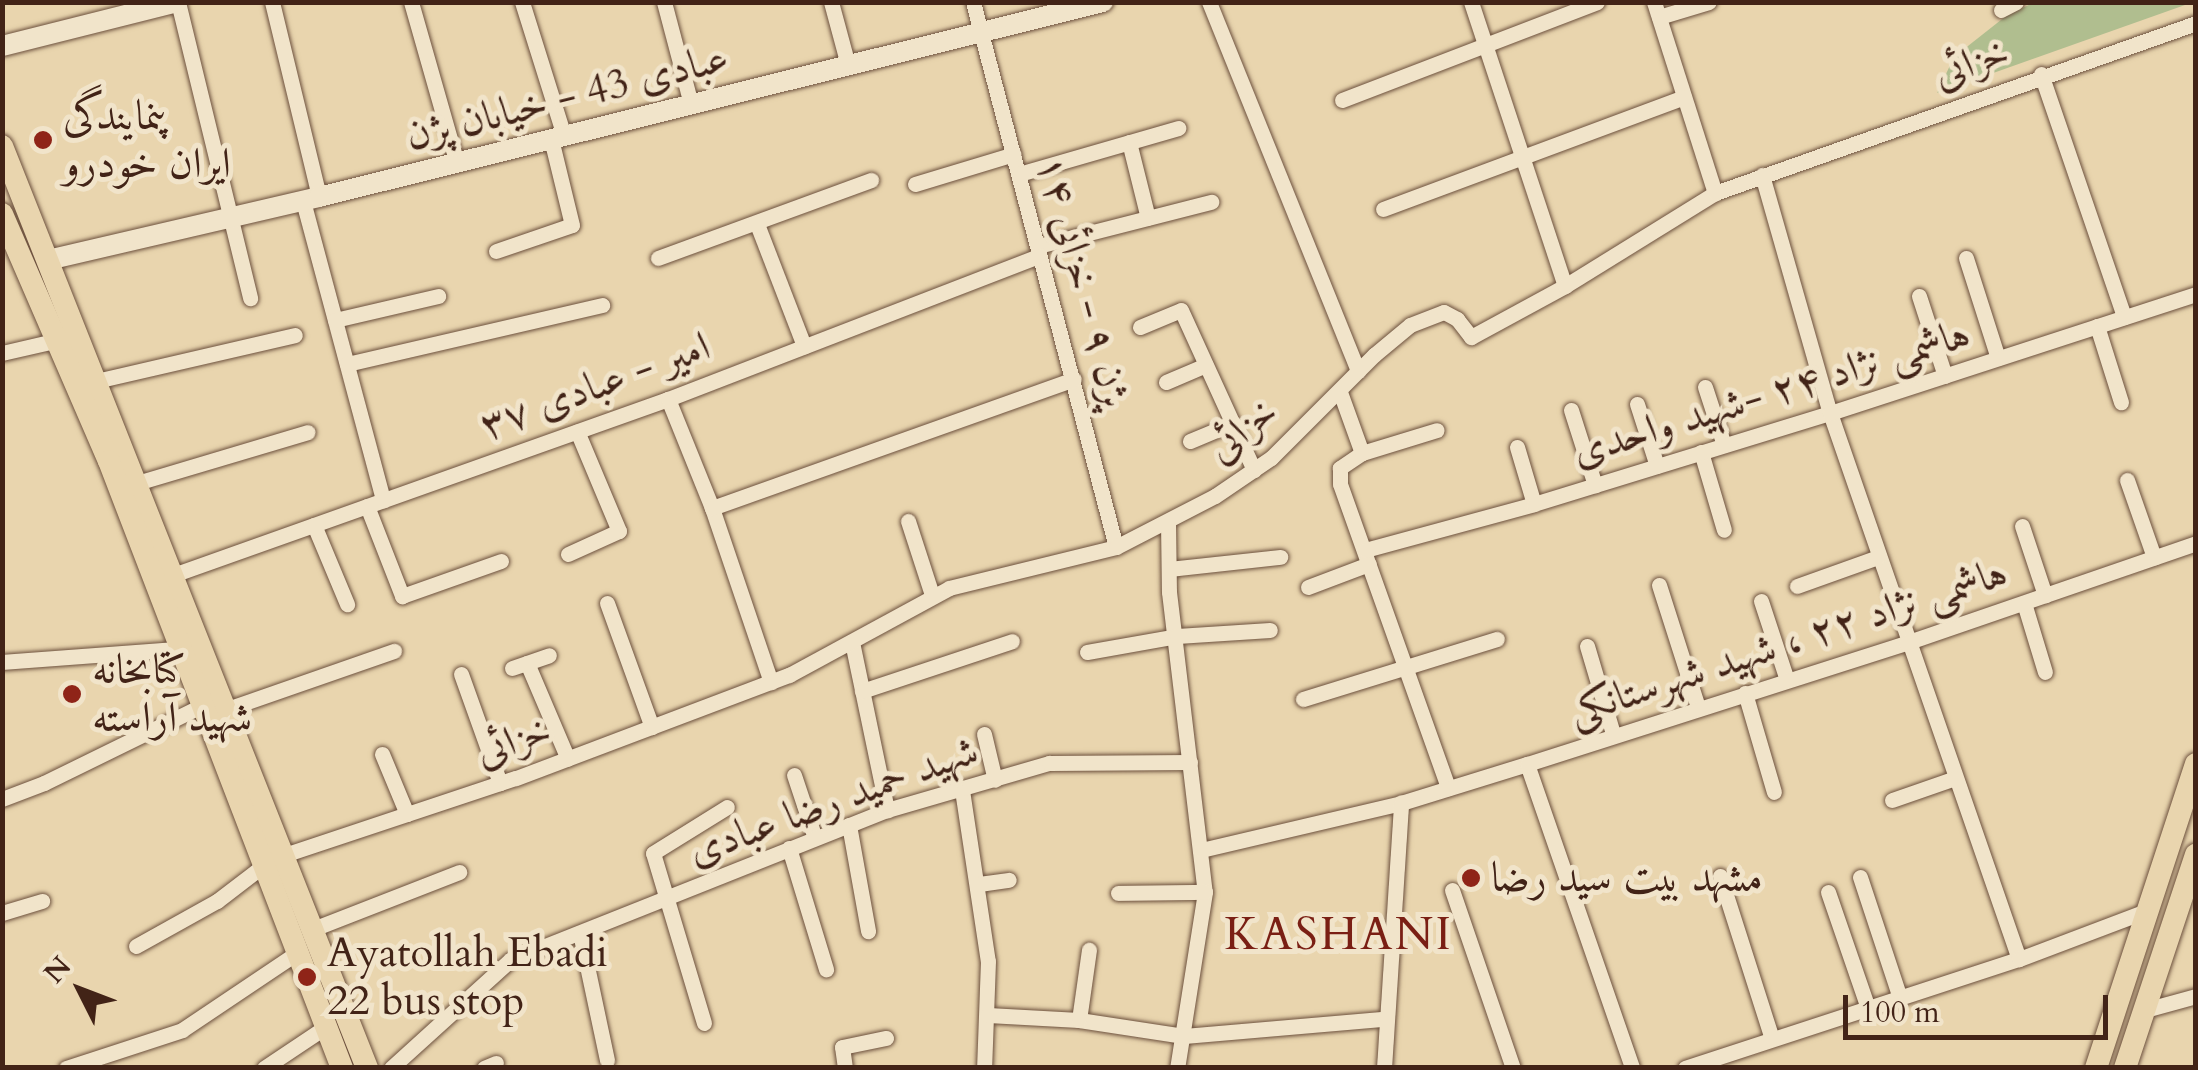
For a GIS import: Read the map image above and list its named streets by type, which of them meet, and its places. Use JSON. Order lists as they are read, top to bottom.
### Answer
{
  "streets": {
    "street": [
      "خزائی",
      "عبادی 43 - خیابان پژن",
      "پژن ۹ - خزائی ۱۴",
      "امیر - عبادی ۳۷",
      "هاشمی نژاد ۲۴ -شهید واحدی",
      "هاشمی نژاد ۲۲ ، شهید شهرستانکی",
      "شهید حمید رضا عبادی"
    ]
  },
  "crossings": [
    ["خزائی", "پژن ۹ - خزائی ۱۴"],
    ["عبادی 43 - خیابان پژن", "پژن ۹ - خزائی ۱۴"],
    ["پژن ۹ - خزائی ۱۴", "امیر - عبادی ۳۷"]
  ],
  "districts": ["KASHANI"],
  "places": [
    "پنمایندگی ایران خودرو",
    "کتابخانه شهید آراسته",
    "مشهد بيت سيد رضا",
    "Ayatollah Ebadi 22 bus stop"
  ],
  "scale_bar": "100 m",
  "north": "top left"
}
